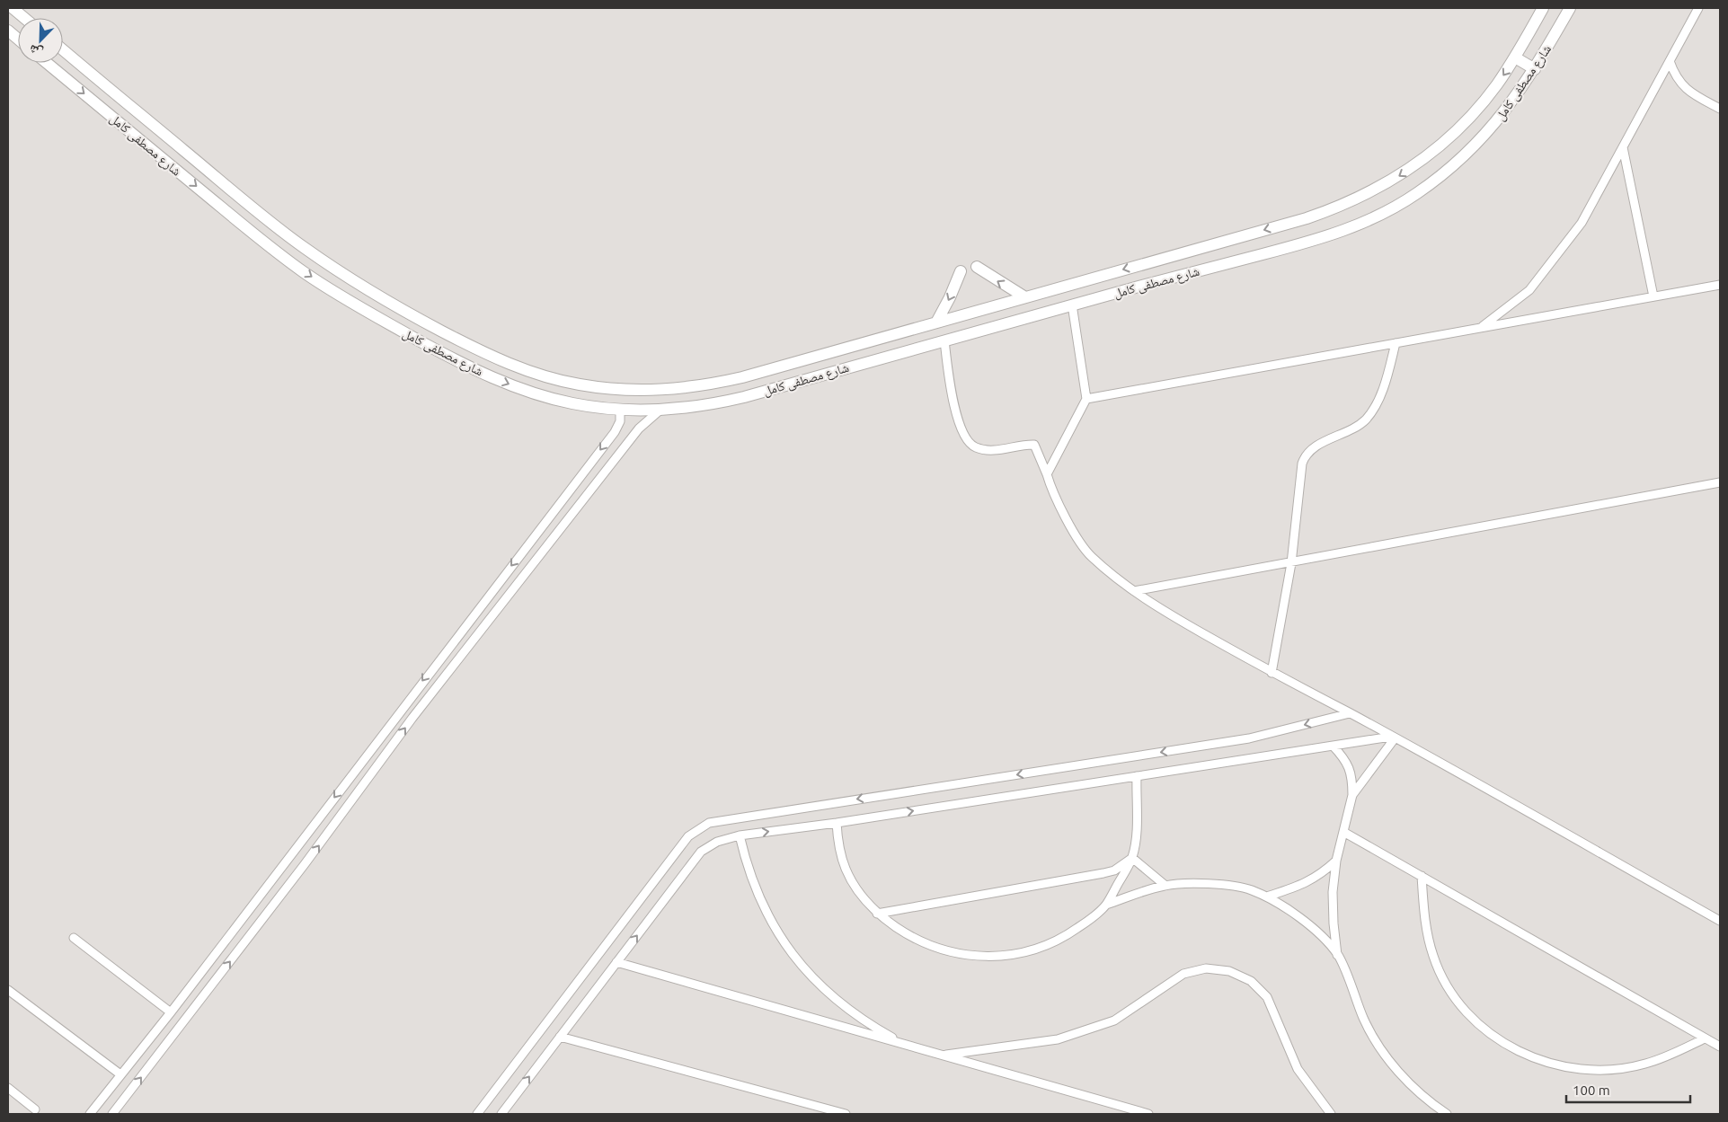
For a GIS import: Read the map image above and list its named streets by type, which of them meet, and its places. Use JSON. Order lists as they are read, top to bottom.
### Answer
{
  "streets": {
    "street": ["شارع مصطفى كامل"]
  },
  "scale_bar": "100 m",
  "north": "bottom left"
}
